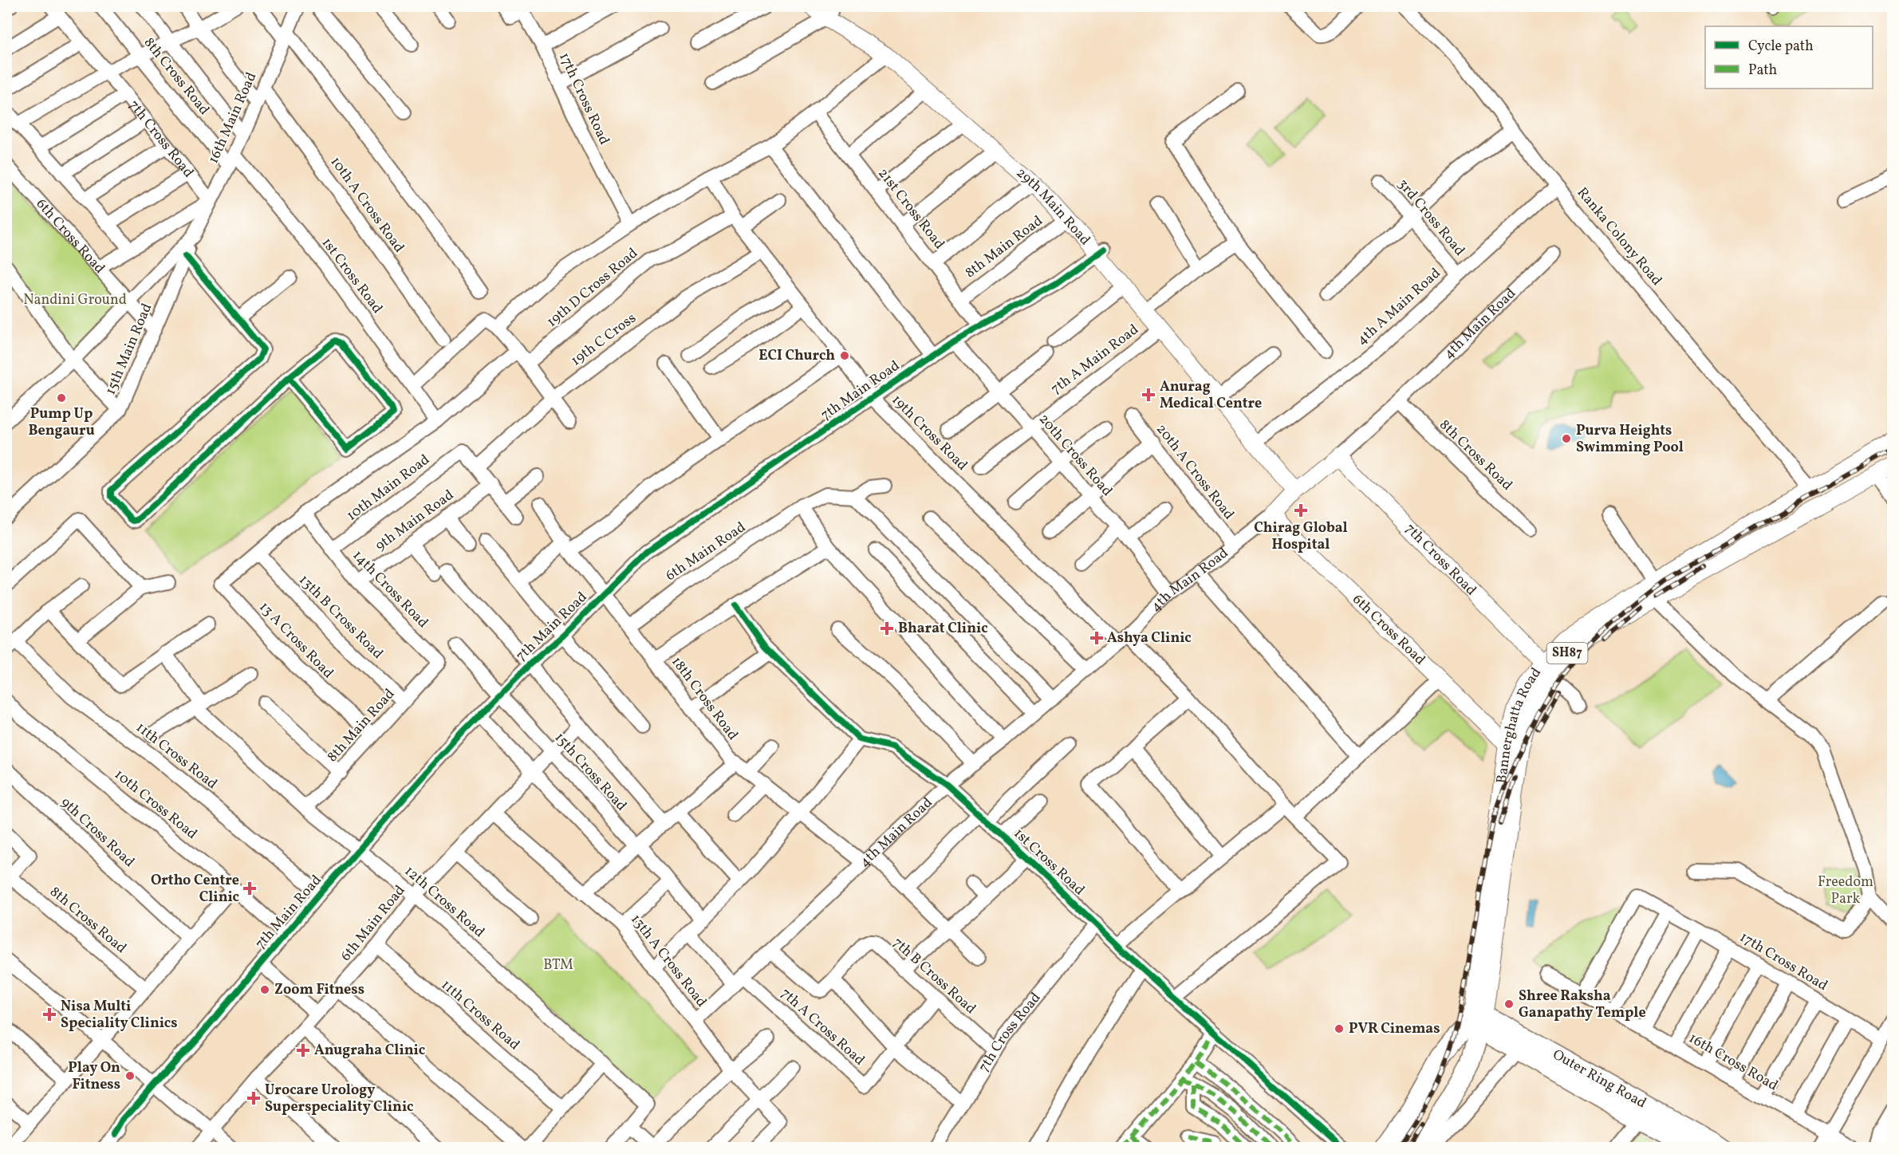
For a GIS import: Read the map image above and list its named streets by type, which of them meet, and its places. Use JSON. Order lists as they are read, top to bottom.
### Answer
{
  "streets": {
    "highway": ["Bannerghatta Road", "Outer Ring Road"],
    "main road": [
      "7th Cross Road",
      "29th Main Road",
      "6th Cross Road",
      "4th Main Road",
      "SH87"
    ],
    "street": [
      "8th Cross Road",
      "17th Cross Road",
      "16th Main Road",
      "10th A Cross Road",
      "21st Cross Road",
      "3rd Cross Road",
      "Ranka Colony Road",
      "8th Main Road",
      "1st Cross Road",
      "19th D Cross Road",
      "4th A Main Road",
      "19th C Cross",
      "15th Main Road",
      "7th A Main Road",
      "7th Main Road",
      "19th Cross Road",
      "20th Cross Road",
      "20th A Cross Road",
      "10th Main Road",
      "9th Main Road",
      "6th Main Road",
      "14th Cross Road",
      "13th B Cross Road",
      "13 A Cross Road",
      "18th Cross Road",
      "11th Cross Road",
      "15th Cross Road",
      "10th Cross Road",
      "9th Cross Road",
      "12th Cross Road",
      "13th A Cross Road",
      "7th B Cross Road",
      "7th A Cross Road",
      "16th Cross Road"
    ]
  },
  "crossings": [
    ["8th Cross Road", "16th Main Road"],
    ["8th Cross Road", "1st Cross Road"],
    ["8th Cross Road", "4th Main Road"],
    ["17th Cross Road", "16th Cross Road"],
    ["16th Main Road", "7th Cross Road"],
    ["16th Main Road", "10th A Cross Road"],
    ["16th Main Road", "6th Cross Road"],
    ["16th Main Road", "1st Cross Road"],
    ["16th Main Road", "15th Main Road"],
    ["7th Cross Road", "1st Cross Road"],
    ["7th Cross Road", "4th Main Road"],
    ["7th Cross Road", "Bannerghatta Road"],
    ["7th Cross Road", "7th B Cross Road"],
    ["29th Main Road", "8th Main Road"],
    ["29th Main Road", "4th A Main Road"],
    ["29th Main Road", "4th Main Road"],
    ["29th Main Road", "7th A Main Road"],
    ["29th Main Road", "7th Main Road"],
    ["21st Cross Road", "8th Main Road"],
    ["21st Cross Road", "7th Main Road"],
    ["3rd Cross Road", "4th A Main Road"],
    ["6th Cross Road", "4th Main Road"],
    ["6th Cross Road", "15th Main Road"],
    ["6th Cross Road", "Bannerghatta Road"],
    ["Ranka Colony Road", "4th A Main Road"],
    ["Ranka Colony Road", "Bannerghatta Road"],
    ["8th Main Road", "14th Cross Road"],
    ["8th Main Road", "13th B Cross Road"],
    ["8th Main Road", "13 A Cross Road"],
    ["8th Main Road", "12th Cross Road"],
    ["1st Cross Road", "4th Main Road"],
    ["1st Cross Road", "19th Cross Road"],
    ["19th D Cross Road", "19th Cross Road"],
    ["4th Main Road", "19th Cross Road"],
    ["4th Main Road", "20th Cross Road"],
    ["4th Main Road", "20th A Cross Road"],
    ["4th Main Road", "18th Cross Road"],
    ["4th Main Road", "13th A Cross Road"],
    ["4th Main Road", "7th A Cross Road"],
    ["19th C Cross", "19th Cross Road"],
    ["19th C Cross", "10th Main Road"],
    ["7th A Main Road", "20th Cross Road"],
    ["7th Main Road", "19th Cross Road"],
    ["7th Main Road", "20th Cross Road"],
    ["7th Main Road", "18th Cross Road"],
    ["7th Main Road", "11th Cross Road"],
    ["7th Main Road", "15th Cross Road"],
    ["7th Main Road", "10th Cross Road"],
    ["7th Main Road", "12th Cross Road"],
    ["10th Main Road", "14th Cross Road"],
    ["9th Main Road", "14th Cross Road"],
    ["6th Main Road", "18th Cross Road"],
    ["6th Main Road", "11th Cross Road"],
    ["6th Main Road", "15th Cross Road"],
    ["6th Main Road", "12th Cross Road"],
    ["6th Main Road", "13th A Cross Road"],
    ["13th B Cross Road", "13 A Cross Road"],
    ["Bannerghatta Road", "Outer Ring Road"]
  ],
  "parks": ["Nandini Ground", "Freedom Park", "BTM"],
  "places": {
    "other": [
      "ECI Church",
      "Pump Up Bengauru",
      "Purva Heights Swimming Pool",
      "Zoom Fitness",
      "Shree Raksha Ganapathy Temple",
      "PVR Cinemas",
      "Play On Fitness"
    ],
    "health": [
      "Anurag Medical Centre",
      "Chirag Global Hospital",
      "Bharat Clinic",
      "Ashya Clinic",
      "Ortho Centre Clinic",
      "Nisa Multi Speciality Clinics",
      "Anugraha Clinic",
      "Urocare Urology Superspeciality Clinic"
    ]
  },
  "legend": ["Cycle path", "Path"]
}
